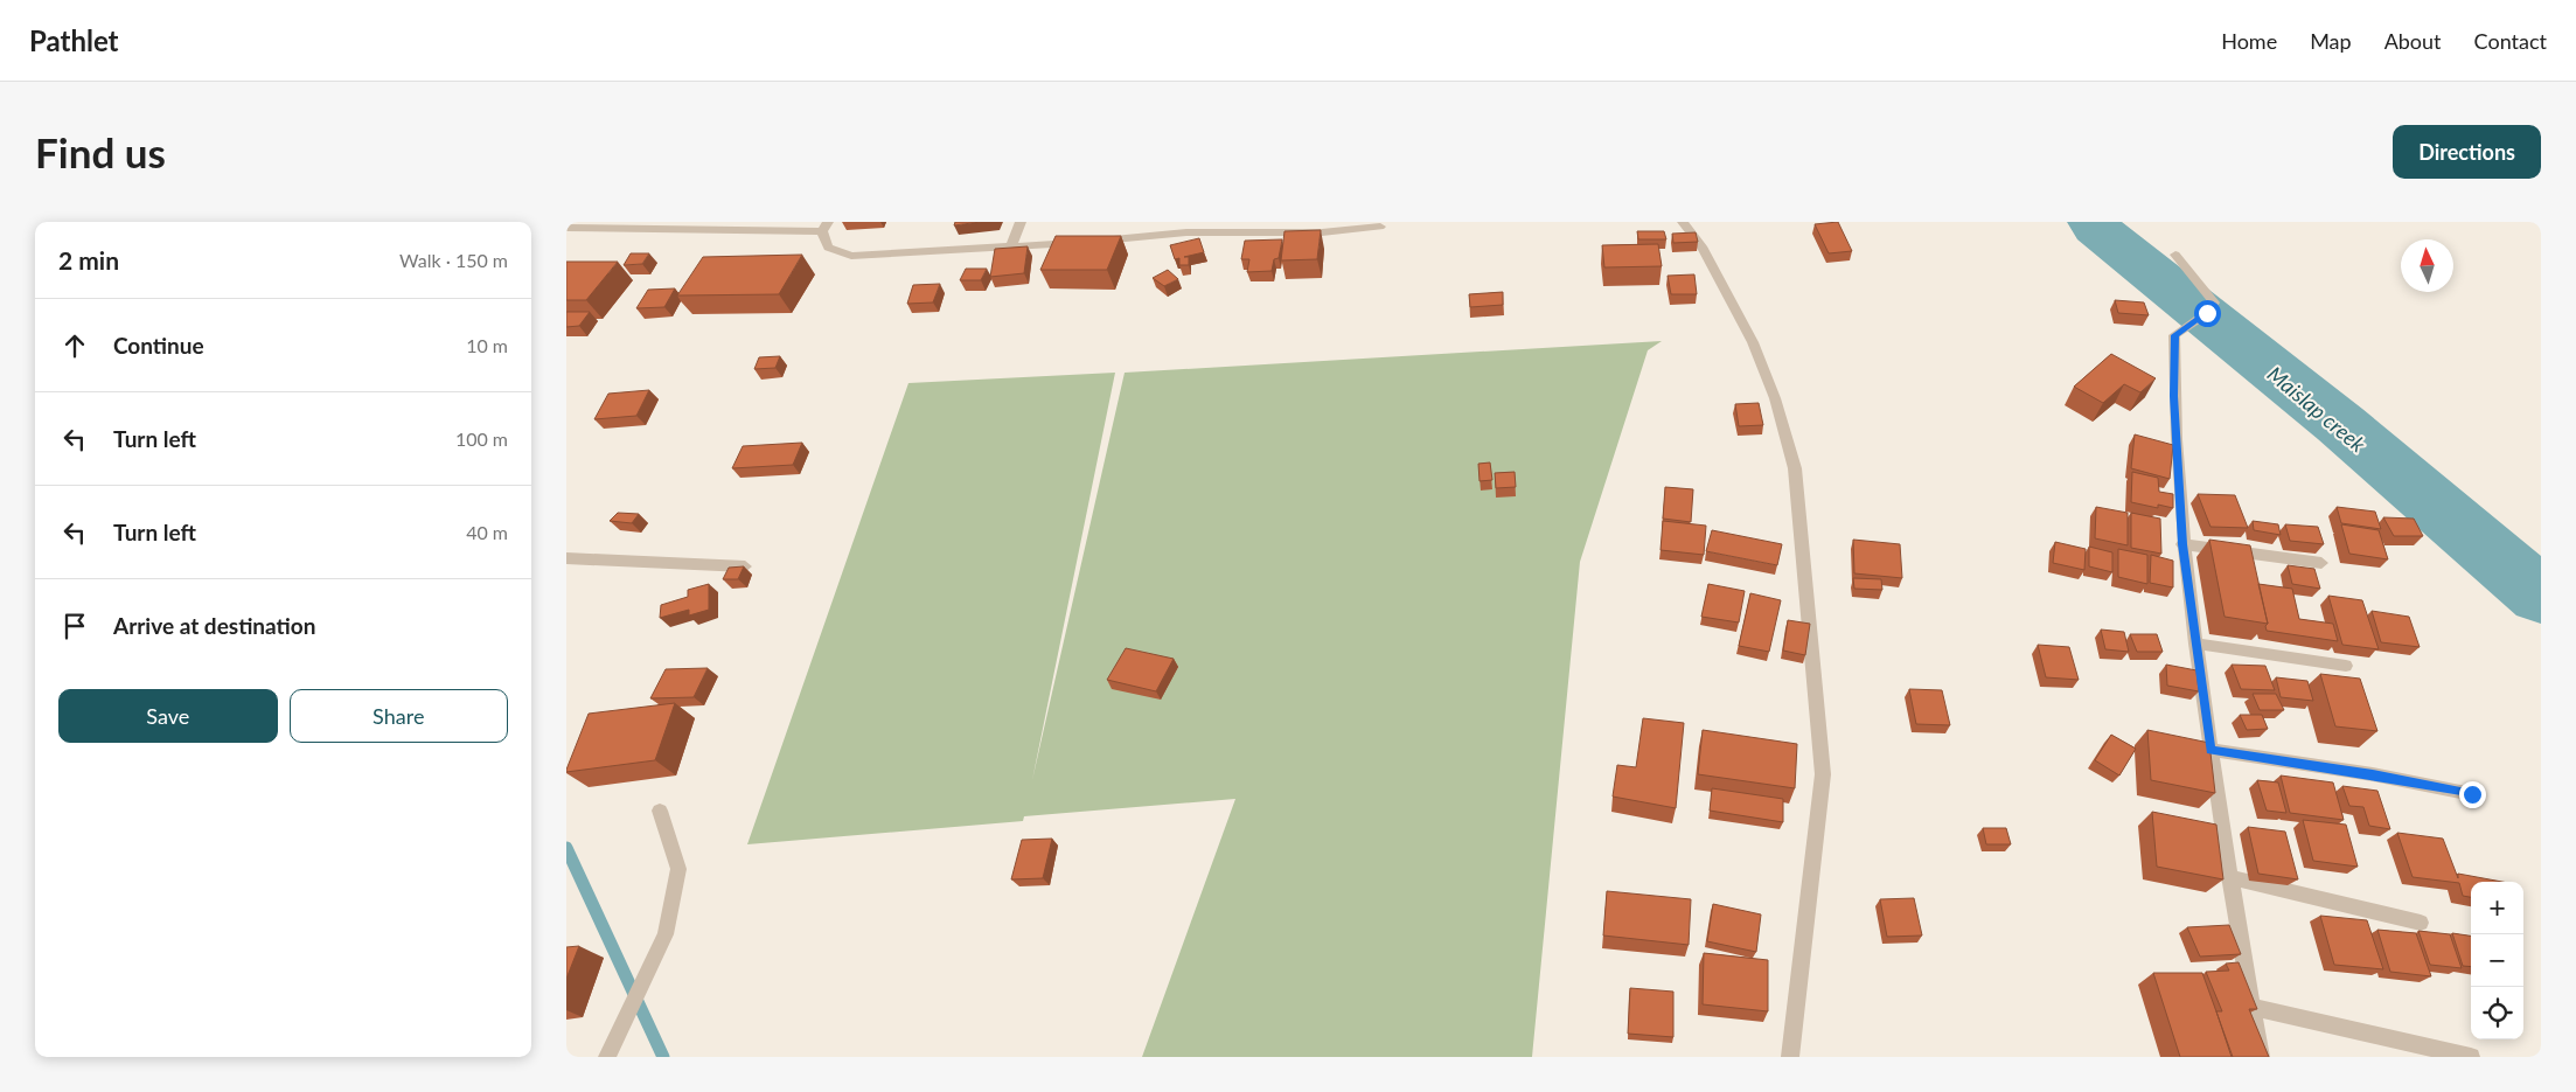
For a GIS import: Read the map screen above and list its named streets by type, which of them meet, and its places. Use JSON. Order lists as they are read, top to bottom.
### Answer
{
  "water": ["Maislap creek"],
  "north": "top",
  "page": {
    "header": "Pathlet",
    "nav": [
      "Home",
      "Map",
      "About",
      "Contact"
    ],
    "buttons": [
      "Directions",
      ["Save", "Share"]
    ],
    "title": "Find us",
    "heading": ["2 min", "Walk · 150 m"],
    "list": [
      ["Continue", "10 m"],
      ["Turn left", "100 m"],
      ["Turn left", "40 m"],
      "Arrive at destination"
    ],
    "map_buttons": ["+", "−"]
  }
}
